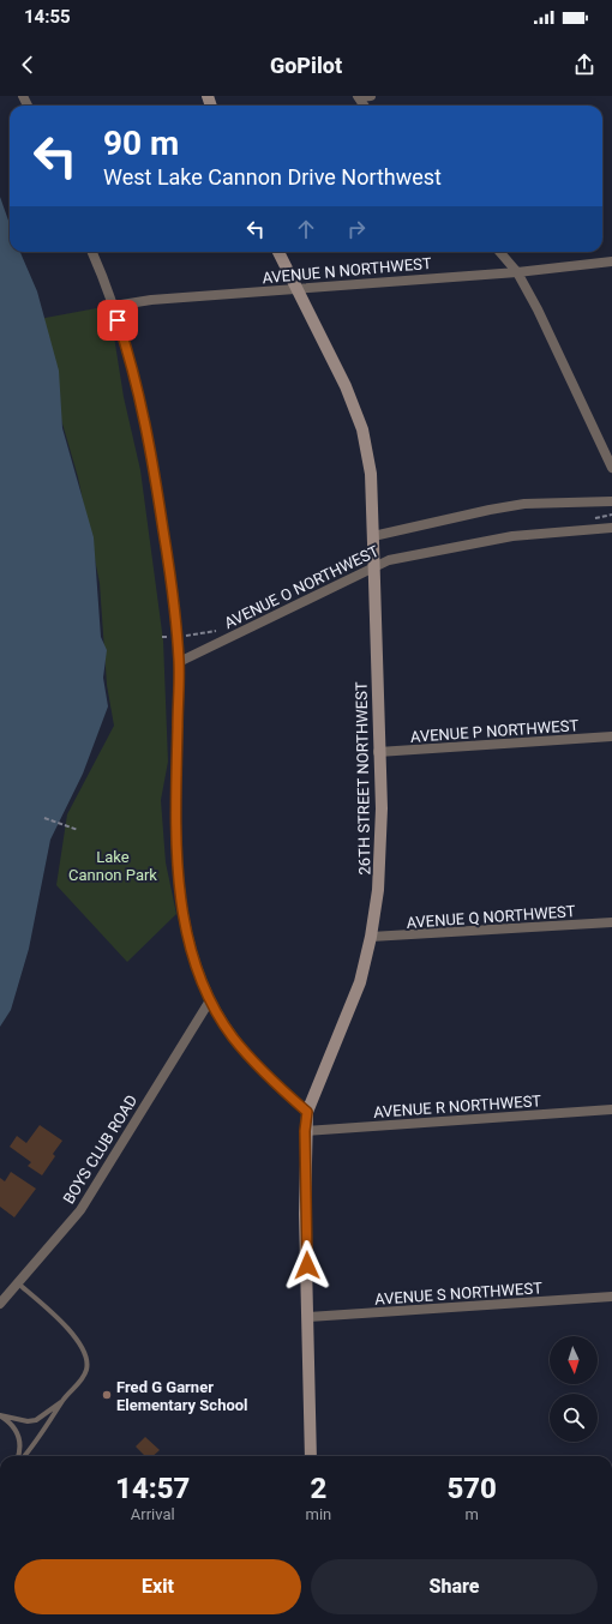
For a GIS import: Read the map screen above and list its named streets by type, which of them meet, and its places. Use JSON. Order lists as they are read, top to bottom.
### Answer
{
  "streets": {
    "street": [
      "AVENUE N NORTHWEST",
      "AVENUE O NORTHWEST",
      "AVENUE P NORTHWEST",
      "26TH STREET NORTHWEST",
      "AVENUE Q NORTHWEST",
      "AVENUE R NORTHWEST",
      "BOYS CLUB ROAD",
      "AVENUE S NORTHWEST"
    ]
  },
  "crossings": [
    ["AVENUE N NORTHWEST", "26TH STREET NORTHWEST"],
    ["AVENUE O NORTHWEST", "26TH STREET NORTHWEST"],
    ["AVENUE P NORTHWEST", "26TH STREET NORTHWEST"],
    ["26TH STREET NORTHWEST", "AVENUE Q NORTHWEST"],
    ["26TH STREET NORTHWEST", "AVENUE R NORTHWEST"],
    ["26TH STREET NORTHWEST", "AVENUE S NORTHWEST"]
  ],
  "parks": ["Lake Cannon Park"],
  "places": ["Fred G Garner Elementary School"],
  "north": "bottom",
  "page": {
    "status": "14:55",
    "header": "GoPilot",
    "turn": ["90 m", "West Lake Cannon Drive Northwest"],
    "eta": [
      "14:57",
      "Arrival",
      "2",
      "min",
      "570",
      "m"
    ],
    "buttons": ["Exit", "Share"]
  }
}
